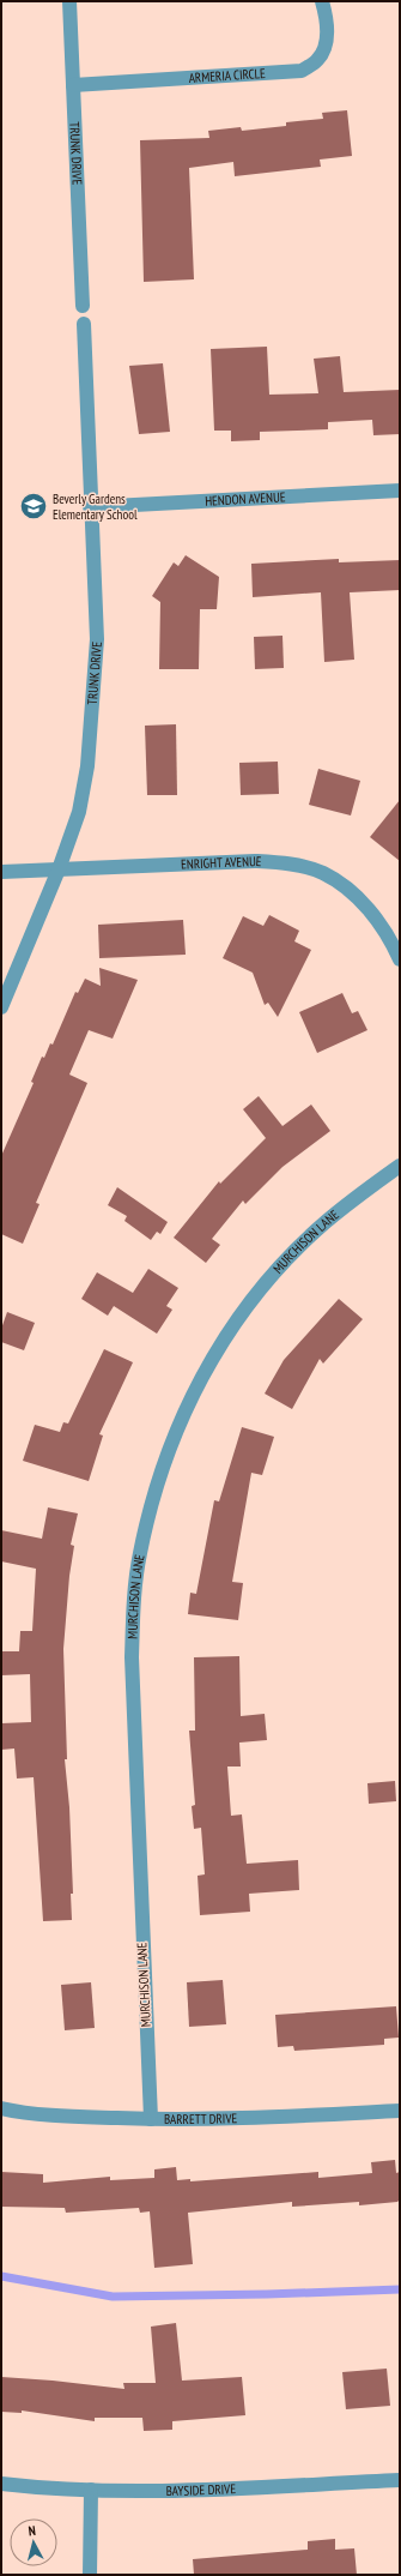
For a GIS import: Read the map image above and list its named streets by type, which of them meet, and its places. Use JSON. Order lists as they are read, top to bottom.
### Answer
{
  "streets": {
    "street": [
      "ARMERIA CIRCLE",
      "TRUNK DRIVE",
      "HENDON AVENUE",
      "ENRIGHT AVENUE",
      "MURCHISON LANE",
      "BARRETT DRIVE",
      "BAYSIDE DRIVE"
    ]
  },
  "crossings": [
    ["ARMERIA CIRCLE", "TRUNK DRIVE"],
    ["TRUNK DRIVE", "HENDON AVENUE"],
    ["TRUNK DRIVE", "ENRIGHT AVENUE"],
    ["MURCHISON LANE", "BARRETT DRIVE"]
  ],
  "places": {
    "school or university": ["Beverly Gardens Elementary School"]
  },
  "north": "top"
}
